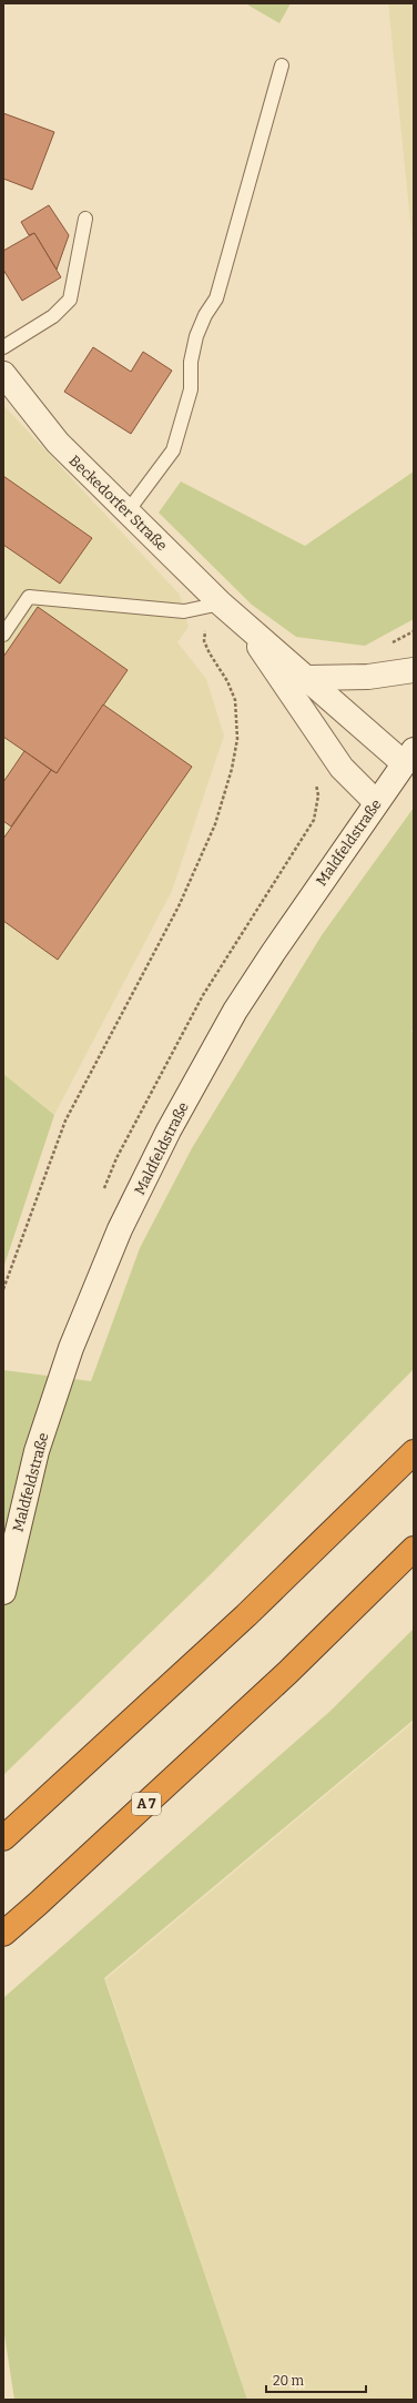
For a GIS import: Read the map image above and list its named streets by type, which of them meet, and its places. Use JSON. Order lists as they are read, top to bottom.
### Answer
{
  "streets": {
    "highway": ["A 7"],
    "main road": ["Beckedorfer Straße", "Maldfeldstraße"]
  },
  "crossings": [
    ["Beckedorfer Straße", "Maldfeldstraße"]
  ],
  "scale_bar": "20 m"
}
